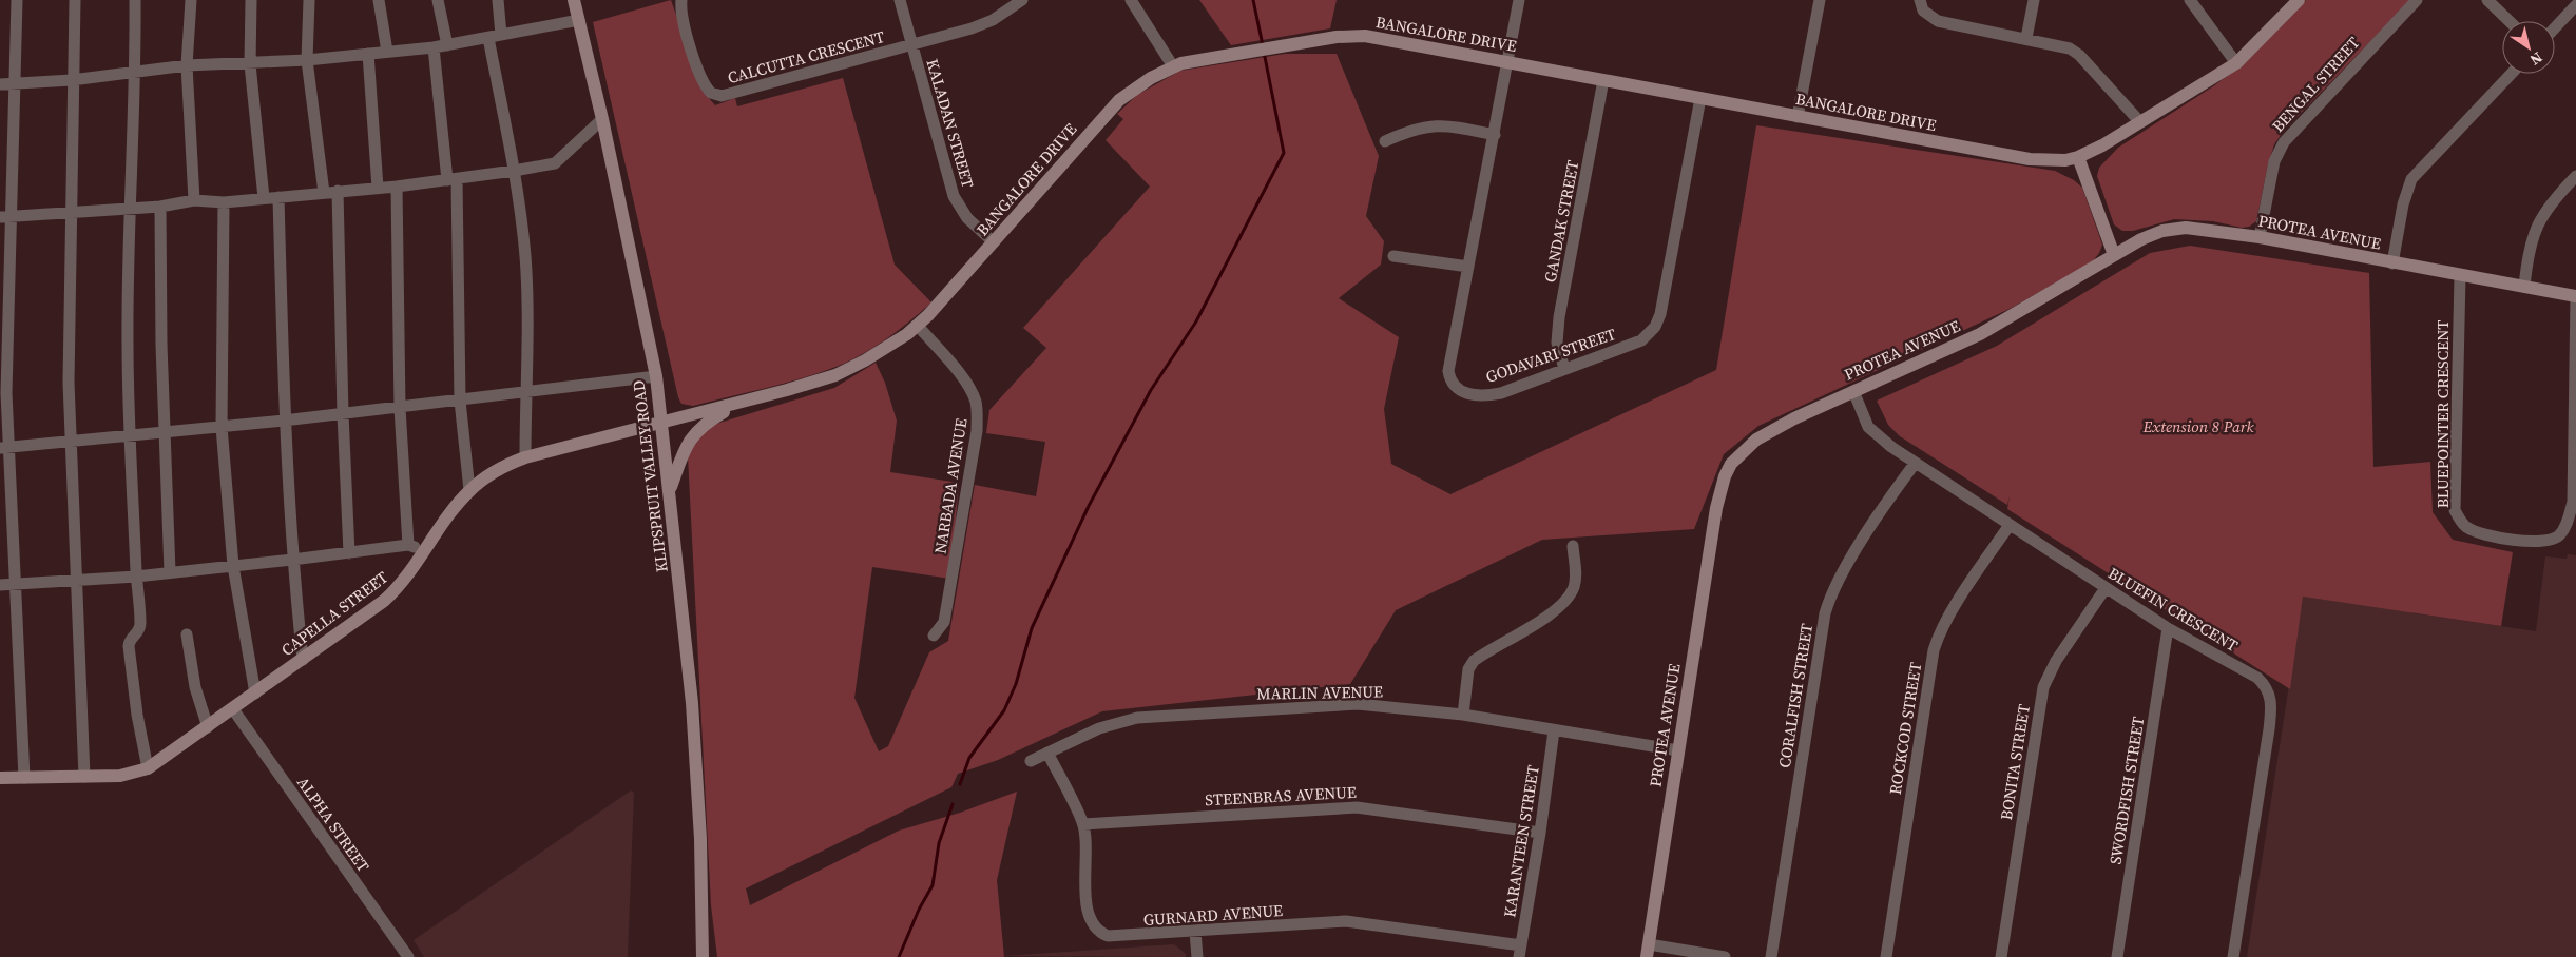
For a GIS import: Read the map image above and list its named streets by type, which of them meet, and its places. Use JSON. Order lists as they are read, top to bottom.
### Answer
{
  "streets": {
    "street": [
      "BANGALORE DRIVE",
      "CALCUTTA CRESCENT",
      "BENGAL STREET",
      "KALADAN STREET",
      "GANDAK STREET",
      "PROTEA AVENUE",
      "GODAVARI STREET",
      "BLUEPOINTER CRESCENT",
      "KLIPSPRUIT VALLEY ROAD",
      "NARBADA AVENUE",
      "BLUEFIN CRESCENT",
      "CAPELLA STREET",
      "MARLIN AVENUE",
      "CORALFISH STREET",
      "ROCKCOD STREET",
      "BONITA STREET",
      "SWORDFISH STREET",
      "STEENBRAS AVENUE",
      "ALPHA STREET",
      "KARANTEEN STREET",
      "GURNARD AVENUE"
    ]
  },
  "crossings": [
    ["BANGALORE DRIVE", "KALADAN STREET"],
    ["BANGALORE DRIVE", "GANDAK STREET"],
    ["BANGALORE DRIVE", "GODAVARI STREET"],
    ["BANGALORE DRIVE", "KLIPSPRUIT VALLEY ROAD"],
    ["BANGALORE DRIVE", "NARBADA AVENUE"],
    ["BANGALORE DRIVE", "CAPELLA STREET"],
    ["CALCUTTA CRESCENT", "KALADAN STREET"],
    ["BENGAL STREET", "PROTEA AVENUE"],
    ["GANDAK STREET", "GODAVARI STREET"],
    ["PROTEA AVENUE", "BLUEPOINTER CRESCENT"],
    ["PROTEA AVENUE", "BLUEFIN CRESCENT"],
    ["PROTEA AVENUE", "MARLIN AVENUE"],
    ["KLIPSPRUIT VALLEY ROAD", "CAPELLA STREET"],
    ["BLUEFIN CRESCENT", "CORALFISH STREET"],
    ["BLUEFIN CRESCENT", "ROCKCOD STREET"],
    ["BLUEFIN CRESCENT", "BONITA STREET"],
    ["BLUEFIN CRESCENT", "SWORDFISH STREET"],
    ["CAPELLA STREET", "ALPHA STREET"],
    ["MARLIN AVENUE", "KARANTEEN STREET"],
    ["MARLIN AVENUE", "GURNARD AVENUE"],
    ["STEENBRAS AVENUE", "KARANTEEN STREET"],
    ["STEENBRAS AVENUE", "GURNARD AVENUE"],
    ["KARANTEEN STREET", "GURNARD AVENUE"]
  ],
  "parks": ["Extension 8 Park"],
  "north": "bottom right"
}
